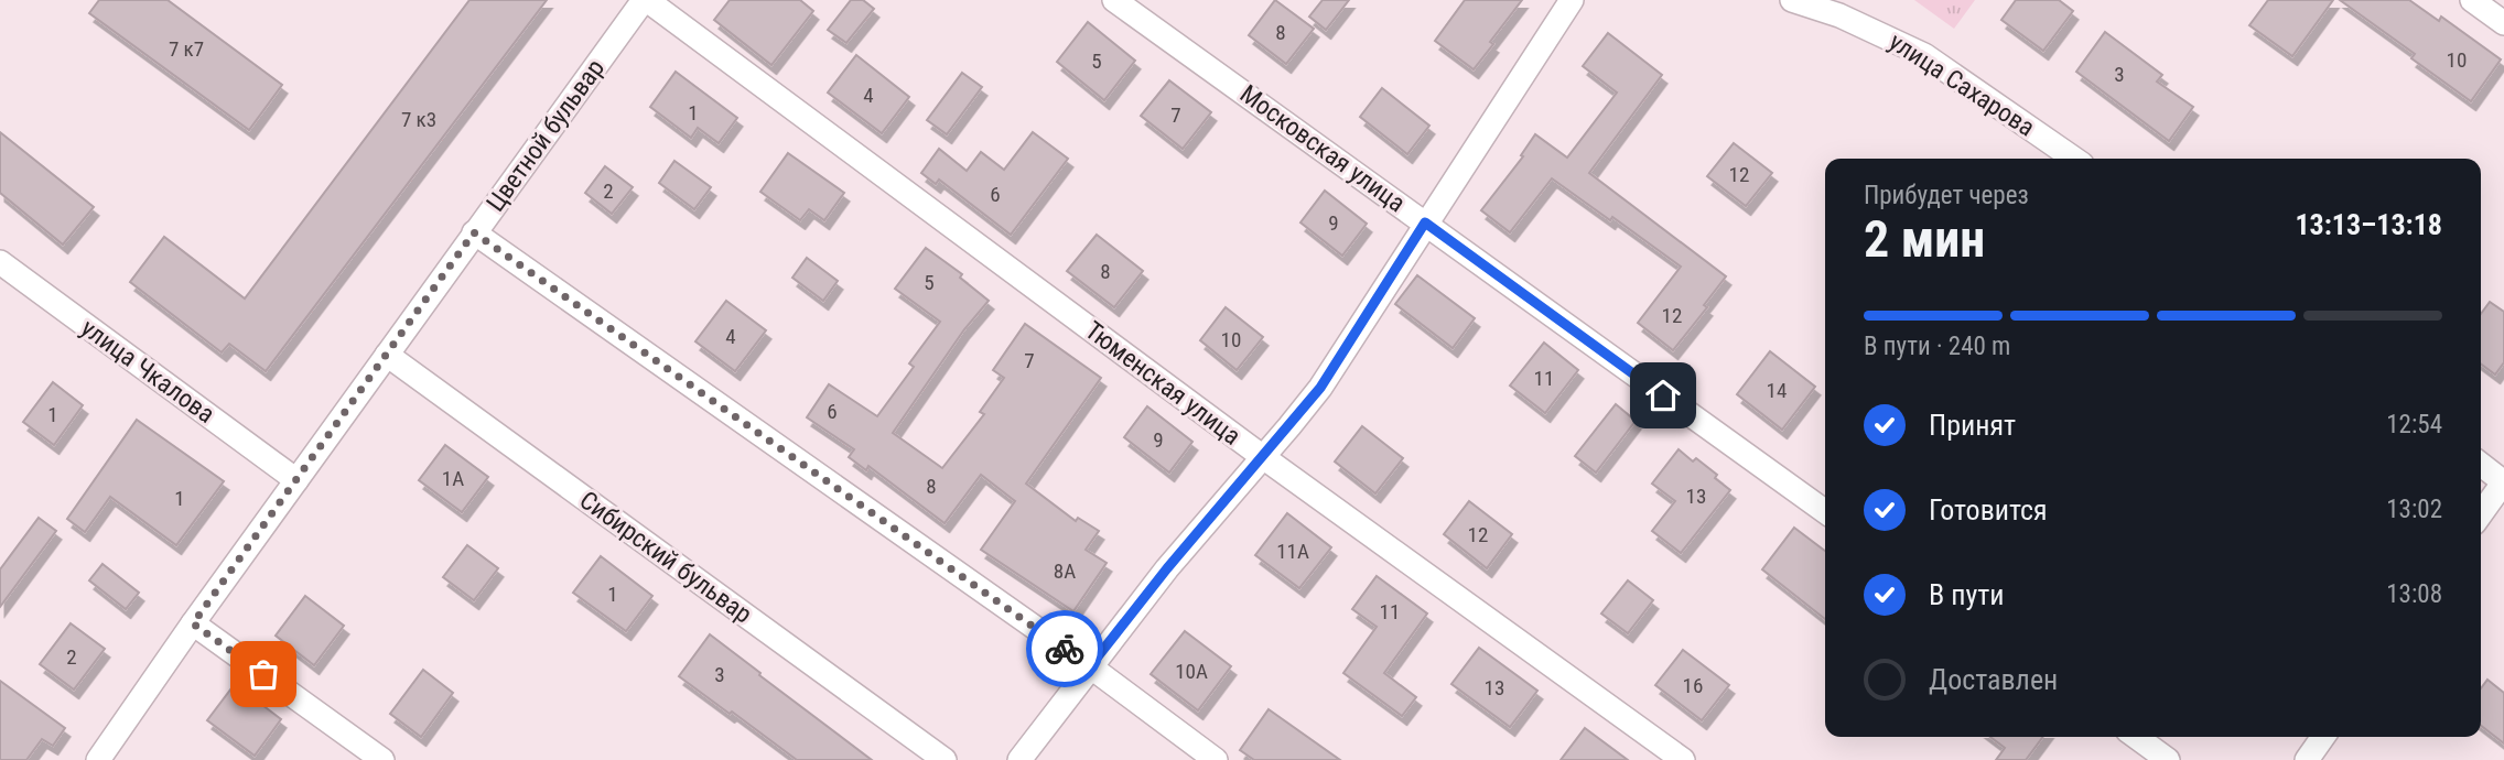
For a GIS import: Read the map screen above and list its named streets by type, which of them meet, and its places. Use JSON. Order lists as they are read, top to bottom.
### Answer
{
  "streets": {
    "street": [
      "улица Сахарова",
      "Цветной бульвар",
      "Московская улица",
      "улица Чкалова",
      "Тюменская улица",
      "Сибирский бульвар"
    ]
  },
  "crossings": [
    ["Цветной бульвар", "улица Чкалова"],
    ["Цветной бульвар", "Тюменская улица"],
    ["Цветной бульвар", "Сибирский бульвар"]
  ],
  "house_numbers": [
    "8",
    "7 к7",
    "10",
    "5",
    "3",
    "4",
    "1",
    "7",
    "7 к3",
    "12",
    "2",
    "6",
    "9",
    "8",
    "5",
    "12",
    "4",
    "10",
    "7",
    "11",
    "14",
    "6",
    "1",
    "9",
    "1А",
    "8",
    "13",
    "1",
    "12",
    "11А",
    "8А",
    "1",
    "11",
    "2",
    "10А",
    "3",
    "16",
    "13"
  ],
  "page": {
    "heading": ["2 мин", "Прибудет через", "13:13–13:18"],
    "bar": "В пути · 240 m",
    "list": [
      ["Принят", "12:54"],
      ["Готовится", "13:02"],
      ["В пути", "13:08"],
      "Доставлен"
    ]
  }
}
